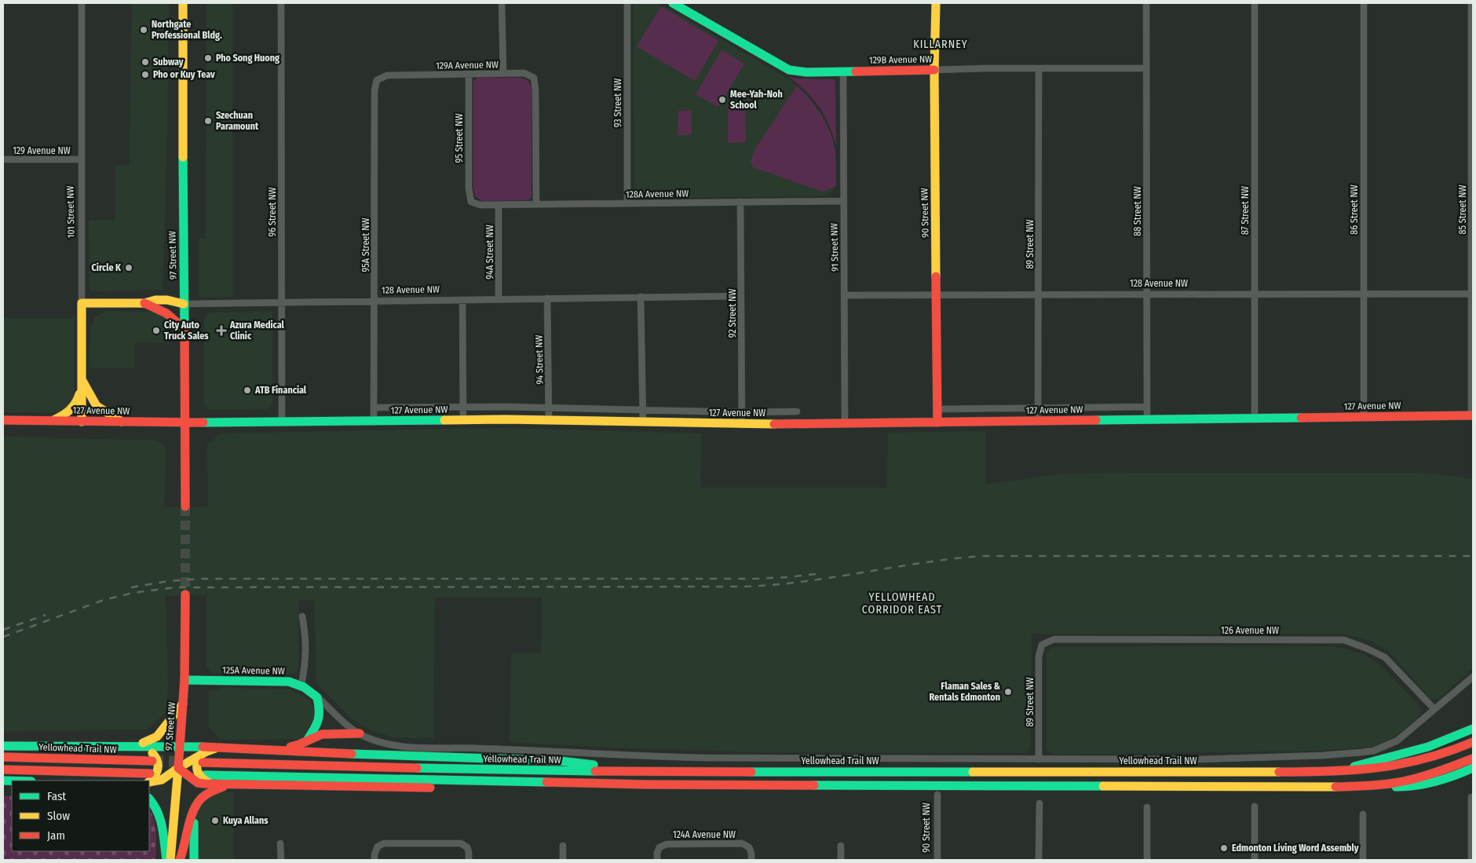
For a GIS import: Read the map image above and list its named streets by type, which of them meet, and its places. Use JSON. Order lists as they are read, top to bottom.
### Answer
{
  "streets": {
    "main road": [
      "129B Avenue NW",
      "101 Street NW",
      "90 Street NW",
      "97 Street NW",
      "128 Avenue NW",
      "127 Avenue NW",
      "125A Avenue NW",
      "Yellowhead Trail NW"
    ],
    "street": [
      "129A Avenue NW",
      "93 Street NW",
      "95 Street NW",
      "129 Avenue NW",
      "128A Avenue NW",
      "86 Street NW",
      "85 Street NW",
      "87 Street NW",
      "88 Street NW",
      "96 Street NW",
      "89 Street NW",
      "95A Street NW",
      "91 Street NW",
      "94A Street NW",
      "92 Street NW",
      "94 Street NW",
      "126 Avenue NW",
      "124A Avenue NW"
    ]
  },
  "crossings": [
    ["129B Avenue NW", "88 Street NW"],
    ["129B Avenue NW", "90 Street NW"],
    ["129B Avenue NW", "89 Street NW"],
    ["129B Avenue NW", "91 Street NW"],
    ["129A Avenue NW", "95 Street NW"],
    ["129A Avenue NW", "128A Avenue NW"],
    ["129A Avenue NW", "95A Street NW"],
    ["93 Street NW", "128A Avenue NW"],
    ["95 Street NW", "128A Avenue NW"],
    ["129 Avenue NW", "101 Street NW"],
    ["128A Avenue NW", "91 Street NW"],
    ["128A Avenue NW", "94A Street NW"],
    ["128A Avenue NW", "92 Street NW"],
    ["86 Street NW", "128 Avenue NW"],
    ["86 Street NW", "127 Avenue NW"],
    ["85 Street NW", "128 Avenue NW"],
    ["85 Street NW", "127 Avenue NW"],
    ["87 Street NW", "128 Avenue NW"],
    ["87 Street NW", "127 Avenue NW"],
    ["88 Street NW", "128 Avenue NW"],
    ["88 Street NW", "127 Avenue NW"],
    ["101 Street NW", "97 Street NW"],
    ["101 Street NW", "128 Avenue NW"],
    ["101 Street NW", "127 Avenue NW"],
    ["96 Street NW", "128 Avenue NW"],
    ["96 Street NW", "127 Avenue NW"],
    ["90 Street NW", "128 Avenue NW"],
    ["90 Street NW", "127 Avenue NW"],
    ["89 Street NW", "128 Avenue NW"],
    ["89 Street NW", "127 Avenue NW"],
    ["89 Street NW", "126 Avenue NW"],
    ["89 Street NW", "Yellowhead Trail NW"],
    ["95A Street NW", "128 Avenue NW"],
    ["95A Street NW", "127 Avenue NW"],
    ["91 Street NW", "128 Avenue NW"],
    ["91 Street NW", "127 Avenue NW"],
    ["94A Street NW", "128 Avenue NW"],
    ["97 Street NW", "128 Avenue NW"],
    ["97 Street NW", "127 Avenue NW"],
    ["97 Street NW", "125A Avenue NW"],
    ["128 Avenue NW", "92 Street NW"],
    ["128 Avenue NW", "94 Street NW"],
    ["128 Avenue NW", "127 Avenue NW"],
    ["92 Street NW", "127 Avenue NW"],
    ["94 Street NW", "127 Avenue NW"],
    ["126 Avenue NW", "Yellowhead Trail NW"],
    ["125A Avenue NW", "Yellowhead Trail NW"]
  ],
  "districts": ["KILLARNEY", "YELLOWHEAD CORRIDOR EAST"],
  "places": {
    "other": [
      "Northgate Professional Bldg.",
      "Pho Song Huong",
      "Subway",
      "Pho or Kuy Teav",
      "Mee-Yah-Noh School",
      "Szechuan Paramount",
      "Circle K",
      "City Auto Truck Sales",
      "ATB Financial",
      "Flaman Sales & Rentals Edmonton",
      "Kuya Allans",
      "Edmonton Living Word Assembly"
    ],
    "health": ["Azura Medical Clinic"]
  },
  "legend": ["Fast", "Slow", "Jam"]
}
